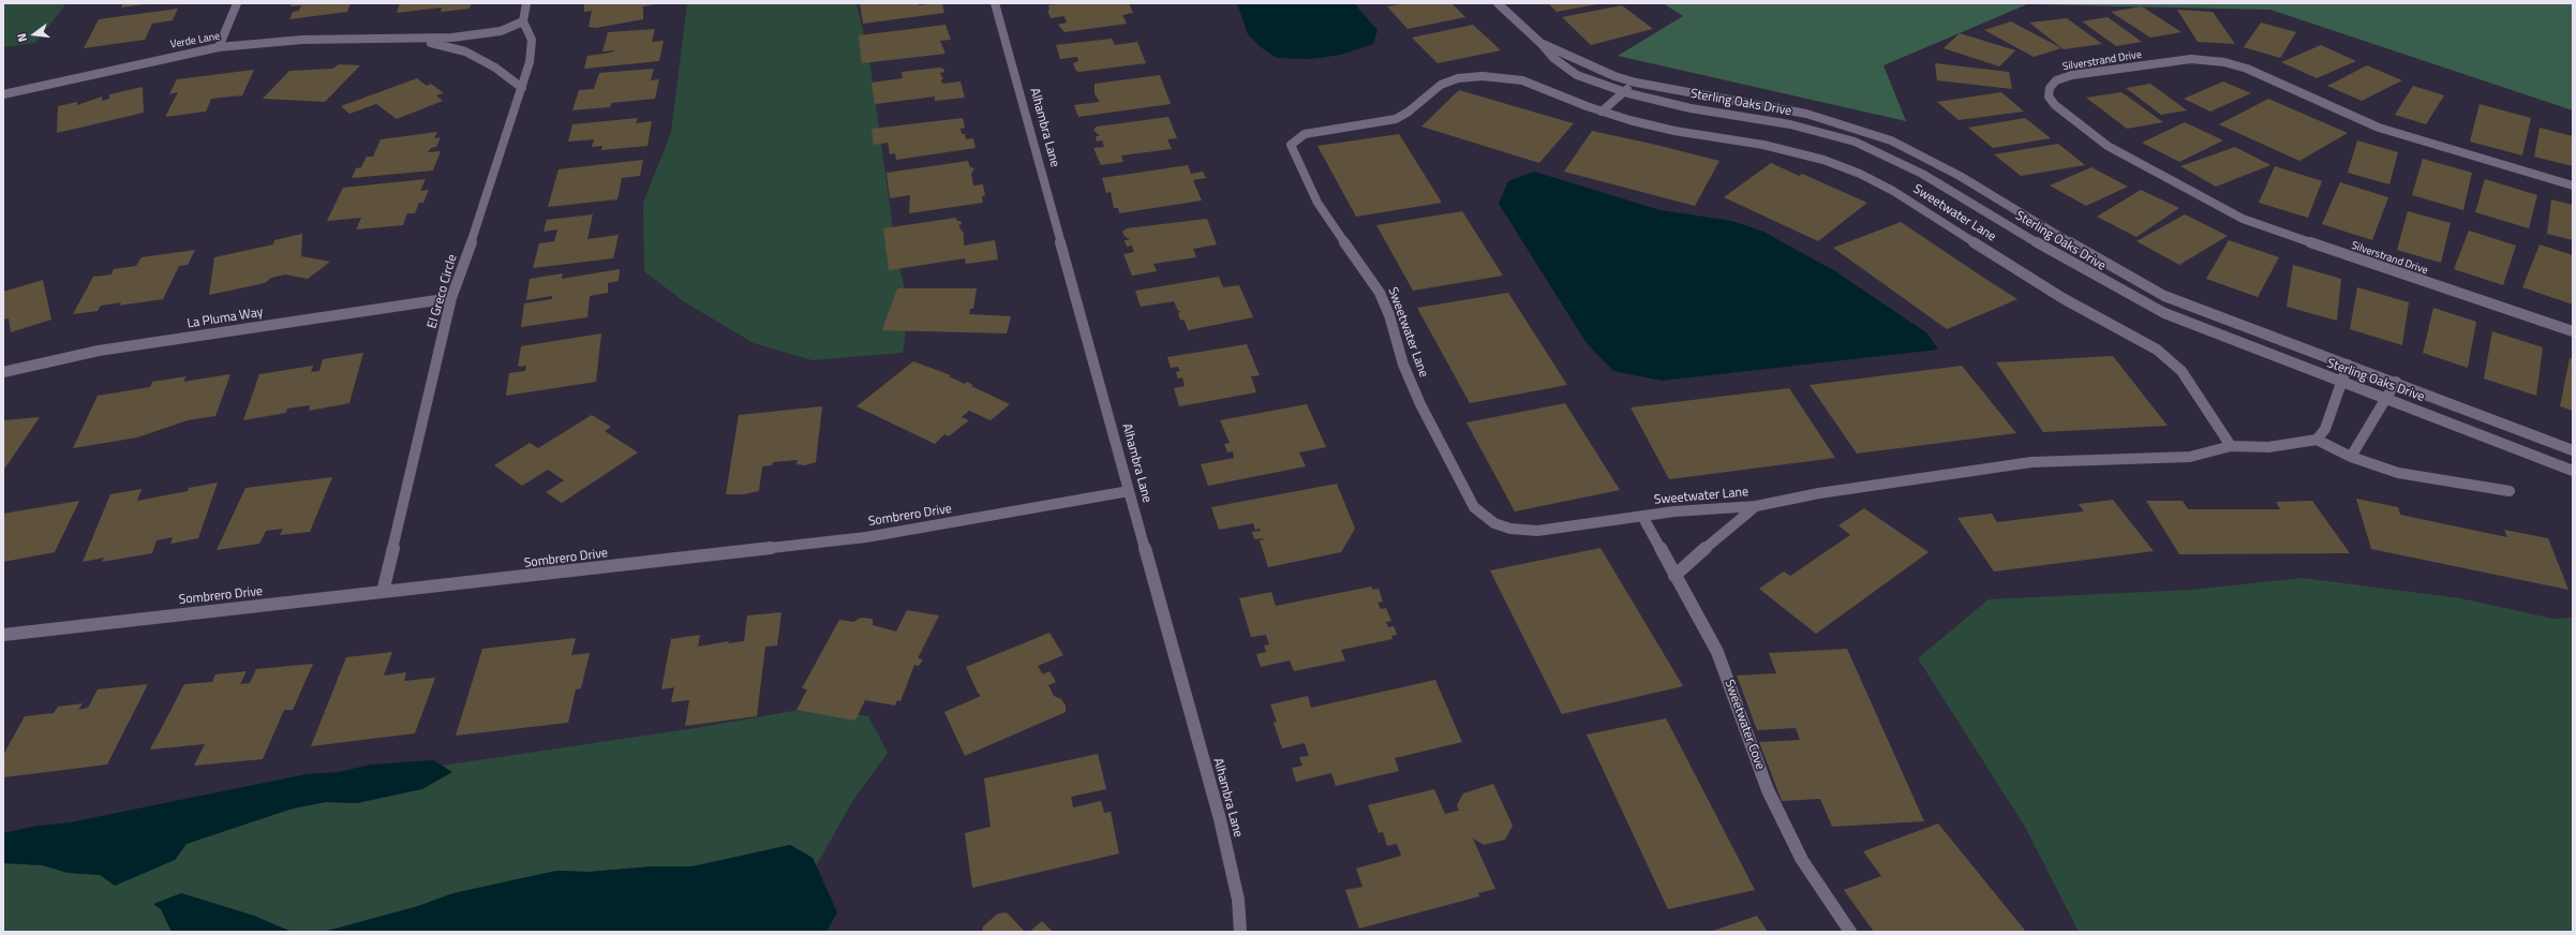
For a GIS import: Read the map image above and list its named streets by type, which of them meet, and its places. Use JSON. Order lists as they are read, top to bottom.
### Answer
{
  "streets": {
    "street": [
      "Verde Lane",
      "Silverstrand Drive",
      "Sterling Oaks Drive",
      "Alhambra Lane",
      "Sweetwater Lane",
      "El Greco Circle",
      "La Pluma Way",
      "Sombrero Drive",
      "Sweetwater Cove"
    ]
  },
  "crossings": [
    ["Verde Lane", "El Greco Circle"],
    ["Alhambra Lane", "Sombrero Drive"],
    ["Sweetwater Lane", "Sweetwater Cove"],
    ["El Greco Circle", "La Pluma Way"],
    ["El Greco Circle", "Sombrero Drive"]
  ],
  "north": "left"
}
